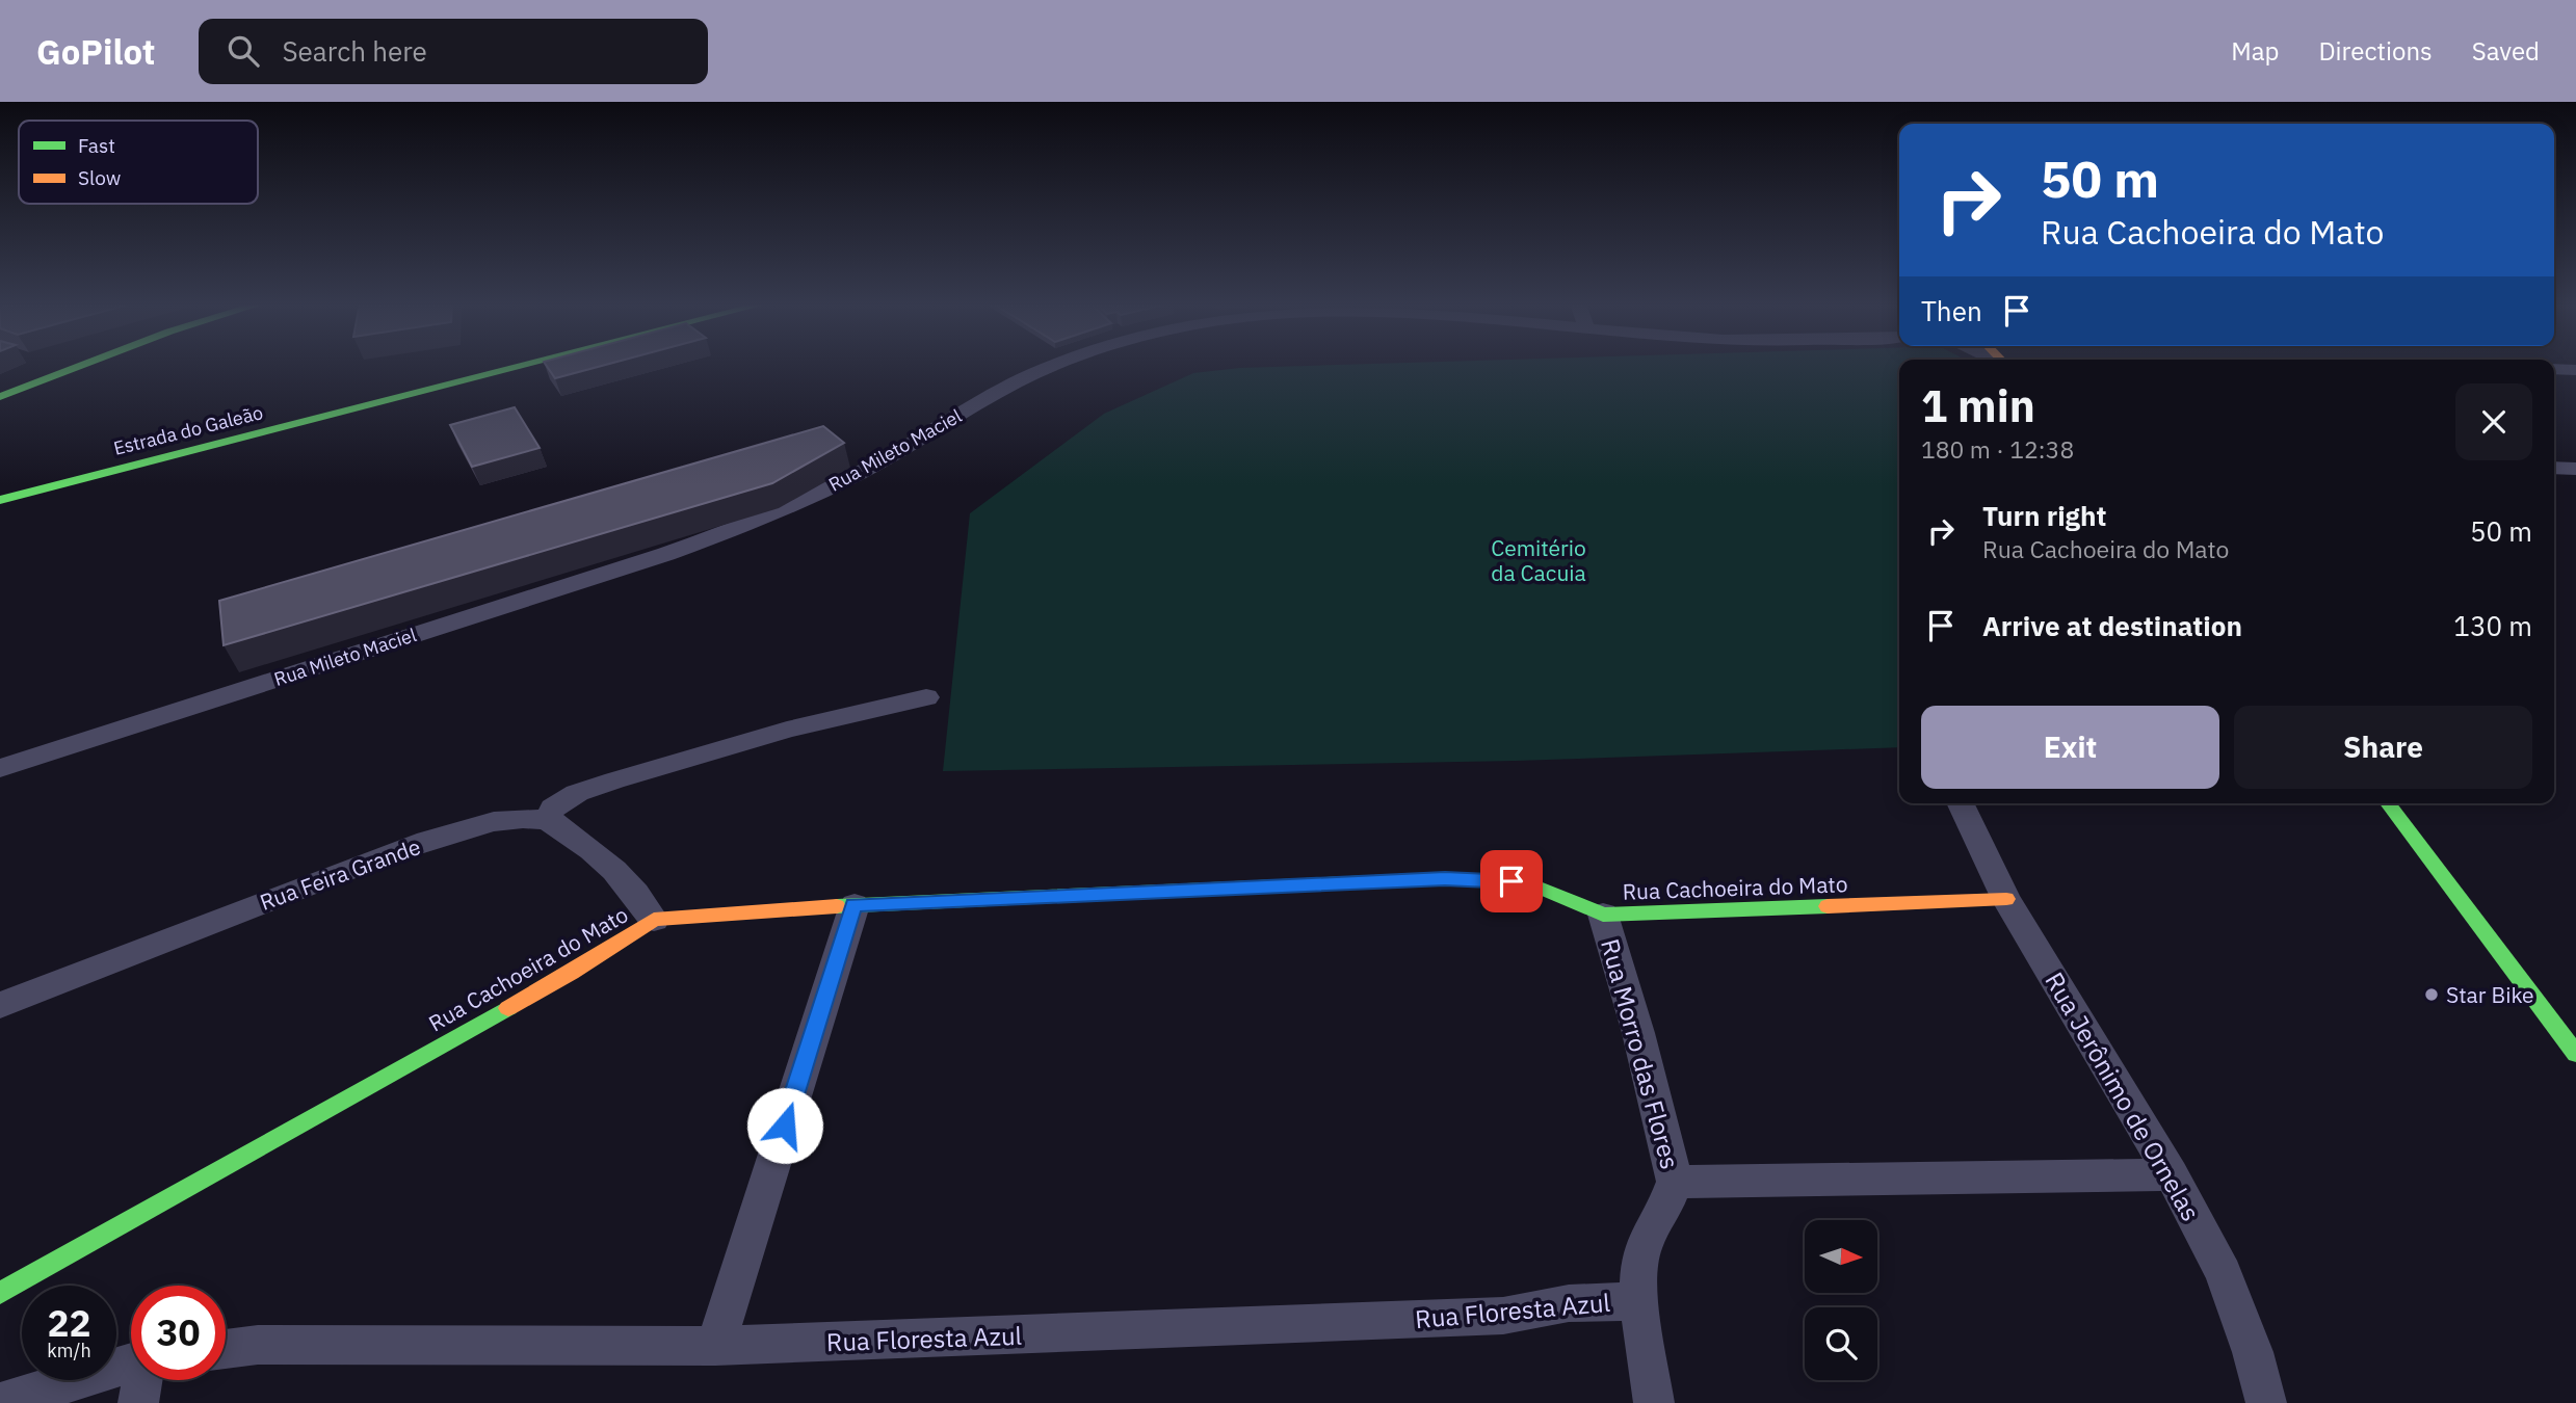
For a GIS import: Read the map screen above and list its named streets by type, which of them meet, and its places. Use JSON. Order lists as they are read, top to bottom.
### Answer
{
  "streets": {
    "main road": ["Estrada do Galeão", "Rua Cachoeira do Mato"],
    "street": [
      "Rua Mileto Maciel",
      "Rua Feira Grande",
      "Rua Morro das Flores",
      "Rua Jerônimo de Ornelas",
      "Rua Floresta Azul"
    ]
  },
  "crossings": [
    ["Rua Cachoeira do Mato", "Rua Morro das Flores"],
    ["Rua Cachoeira do Mato", "Rua Jerônimo de Ornelas"],
    ["Rua Morro das Flores", "Rua Floresta Azul"]
  ],
  "parks": ["Cemitério da Cacuia"],
  "places": ["Star Bike"],
  "legend": ["Fast", "Slow"],
  "north": "right",
  "page": {
    "header": "GoPilot",
    "search": "Search here",
    "nav": ["Map", "Directions", "Saved"],
    "turn": ["50 m", "Rua Cachoeira do Mato"],
    "then": "Then",
    "heading": ["1 min", "180 m · 12:38"],
    "list": [
      {
        "name": "Turn right",
        "note": "Rua Cachoeira do Mato",
        "value": "50 m"
      },
      {
        "name": "Arrive at destination",
        "value": "130 m"
      }
    ],
    "buttons": ["Exit", "Share"],
    "speed": "22 km/h",
    "limit": "30"
  }
}
